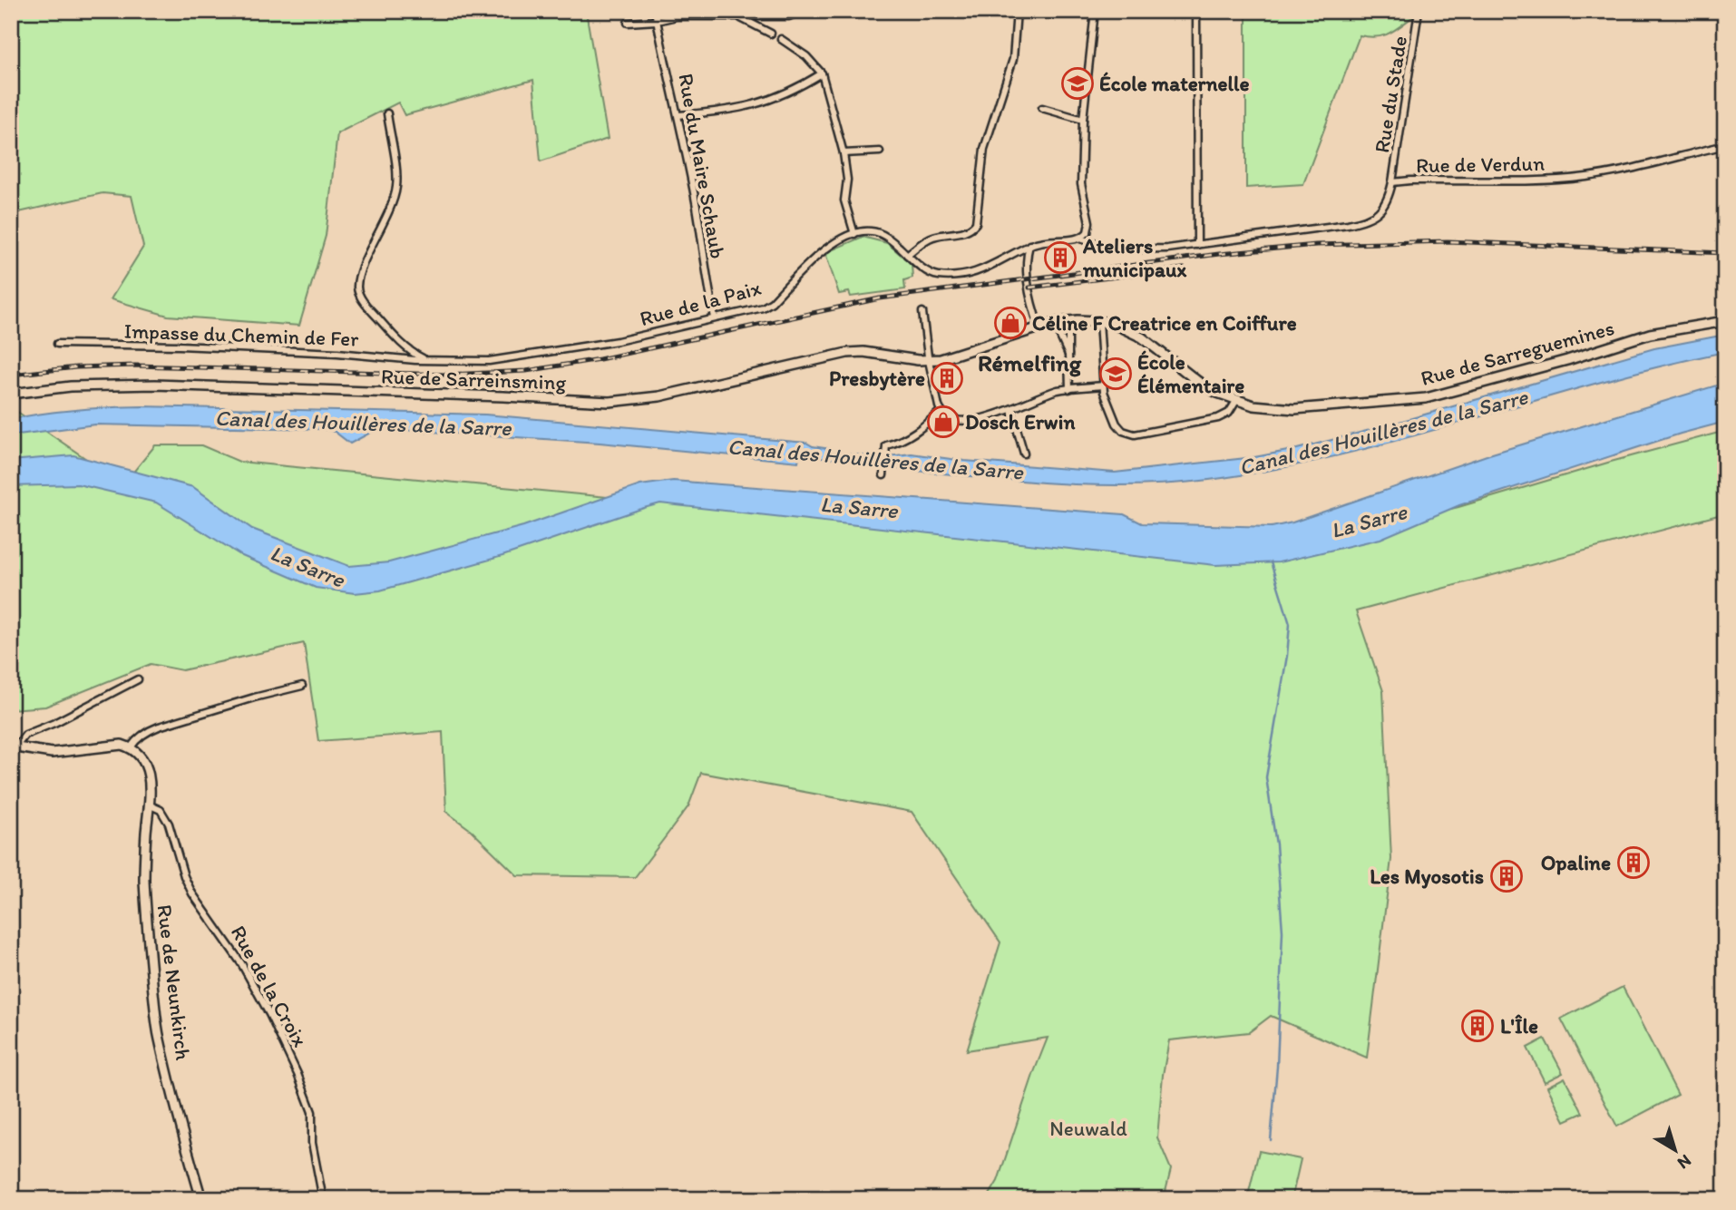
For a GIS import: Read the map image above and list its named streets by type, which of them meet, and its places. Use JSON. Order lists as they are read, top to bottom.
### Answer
{
  "streets": {
    "street": [
      "Rue du Stade",
      "Rue de Verdun",
      "Rue du Maire Schaub",
      "Rue de la Paix",
      "Impasse du Chemin de Fer",
      "Rue de Sarreguemines",
      "Rue de Sarreinsming",
      "Rue de Neunkirch",
      "Rue de la Croix"
    ]
  },
  "crossings": [
    ["Rue du Stade", "Rue de Verdun"],
    ["Rue de Verdun", "Rue de la Paix"],
    ["Rue du Maire Schaub", "Rue de la Paix"],
    ["Rue de la Paix", "Impasse du Chemin de Fer"],
    ["Rue de Sarreguemines", "Rue de Sarreinsming"],
    ["Rue de Neunkirch", "Rue de la Croix"]
  ],
  "districts": ["Rémelfing"],
  "water": ["Canal des Houillères de la Sarre", "La Sarre"],
  "parks": ["Neuwald"],
  "places": {
    "school or university": ["École maternelle", "École Élémentaire"],
    "building": [
      "Ateliers municipaux",
      "Presbytère",
      "Opaline",
      "Les Myosotis",
      "L'Île"
    ],
    "shop": ["Céline F Creatrice en Coiffure", "Dosch Erwin"]
  },
  "north": "bottom right"
}
